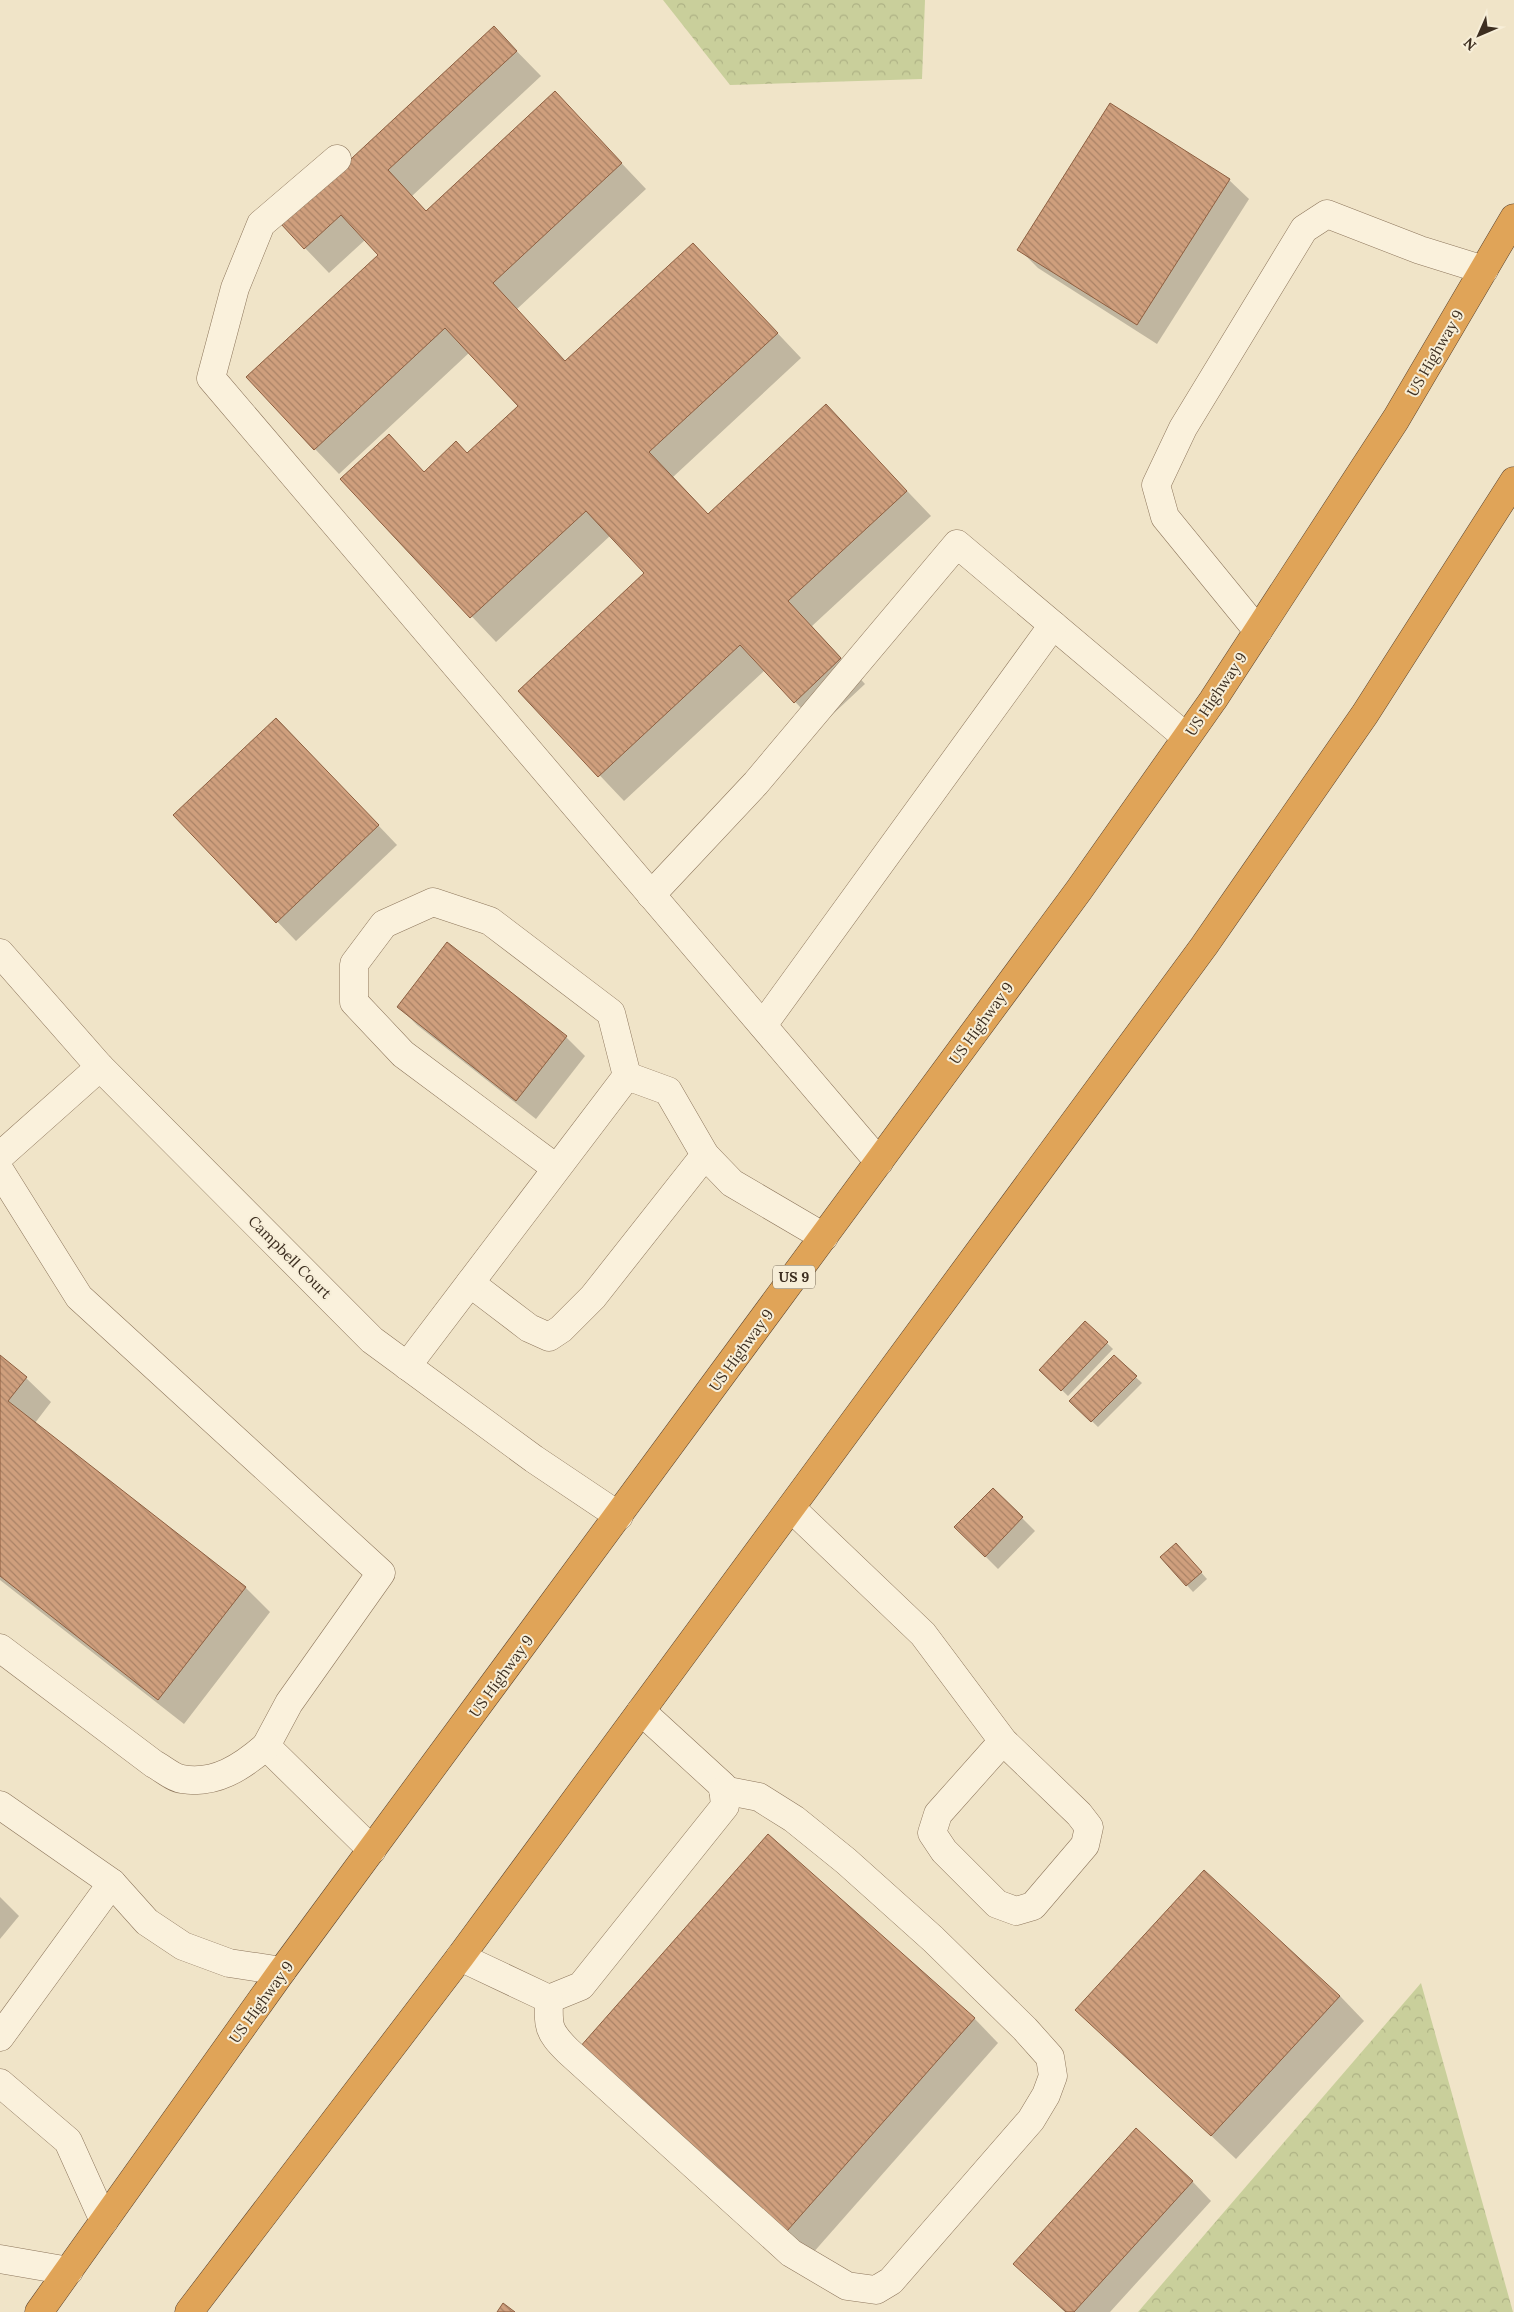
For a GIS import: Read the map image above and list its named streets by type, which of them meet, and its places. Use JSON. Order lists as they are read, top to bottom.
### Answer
{
  "streets": {
    "highway": ["US Highway 9", "US 9"],
    "street": ["Campbell Court"]
  },
  "crossings": [
    ["US Highway 9", "Campbell Court"]
  ],
  "north": "bottom left"
}
